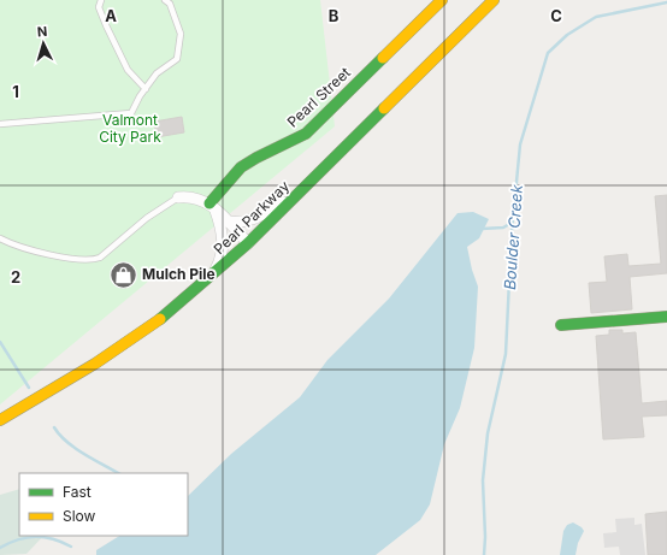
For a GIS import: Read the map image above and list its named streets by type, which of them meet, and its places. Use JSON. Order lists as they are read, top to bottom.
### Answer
{
  "streets": {
    "main road": ["Pearl Street", "Pearl Parkway"]
  },
  "water": ["Boulder Creek"],
  "parks": ["Valmont City Park"],
  "places": {
    "shop": ["Mulch Pile"]
  },
  "legend": ["Fast", "Slow"],
  "north": "top",
  "grid": {
    "columns": ["A", "B", "C"],
    "rows": ["1", "2"]
  }
}
